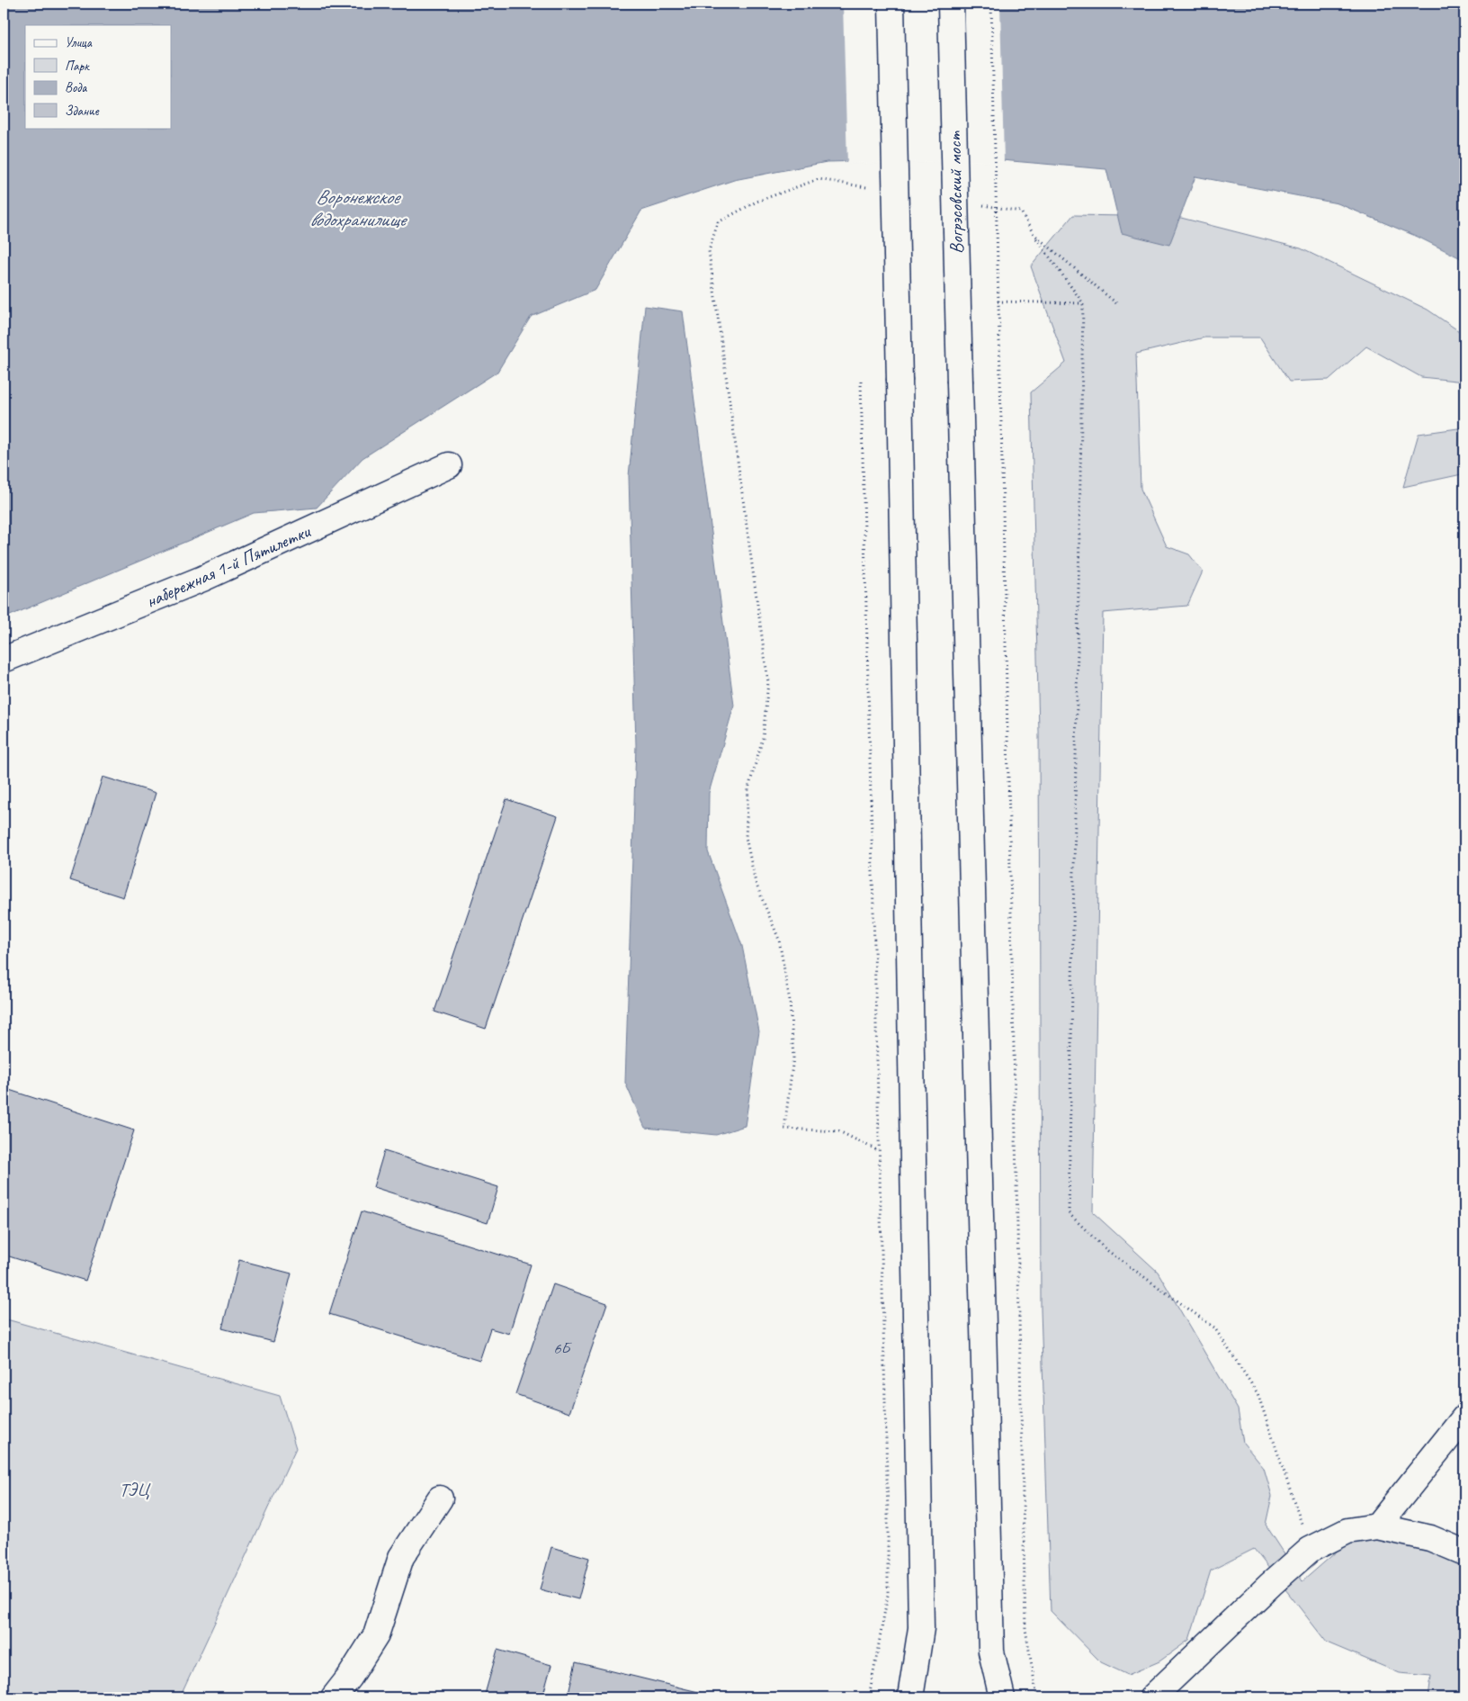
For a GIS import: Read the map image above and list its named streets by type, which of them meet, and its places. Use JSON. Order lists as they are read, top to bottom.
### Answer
{
  "streets": {
    "main road": ["Вогрэсовский мост", "набережная 1-й Пятилетки"]
  },
  "water": ["Воронежское водохранилище"],
  "parks": ["ТЭЦ"],
  "house_numbers": ["6Б"],
  "legend": [
    "Улица",
    "Парк",
    "Вода",
    "Здание"
  ]
}
